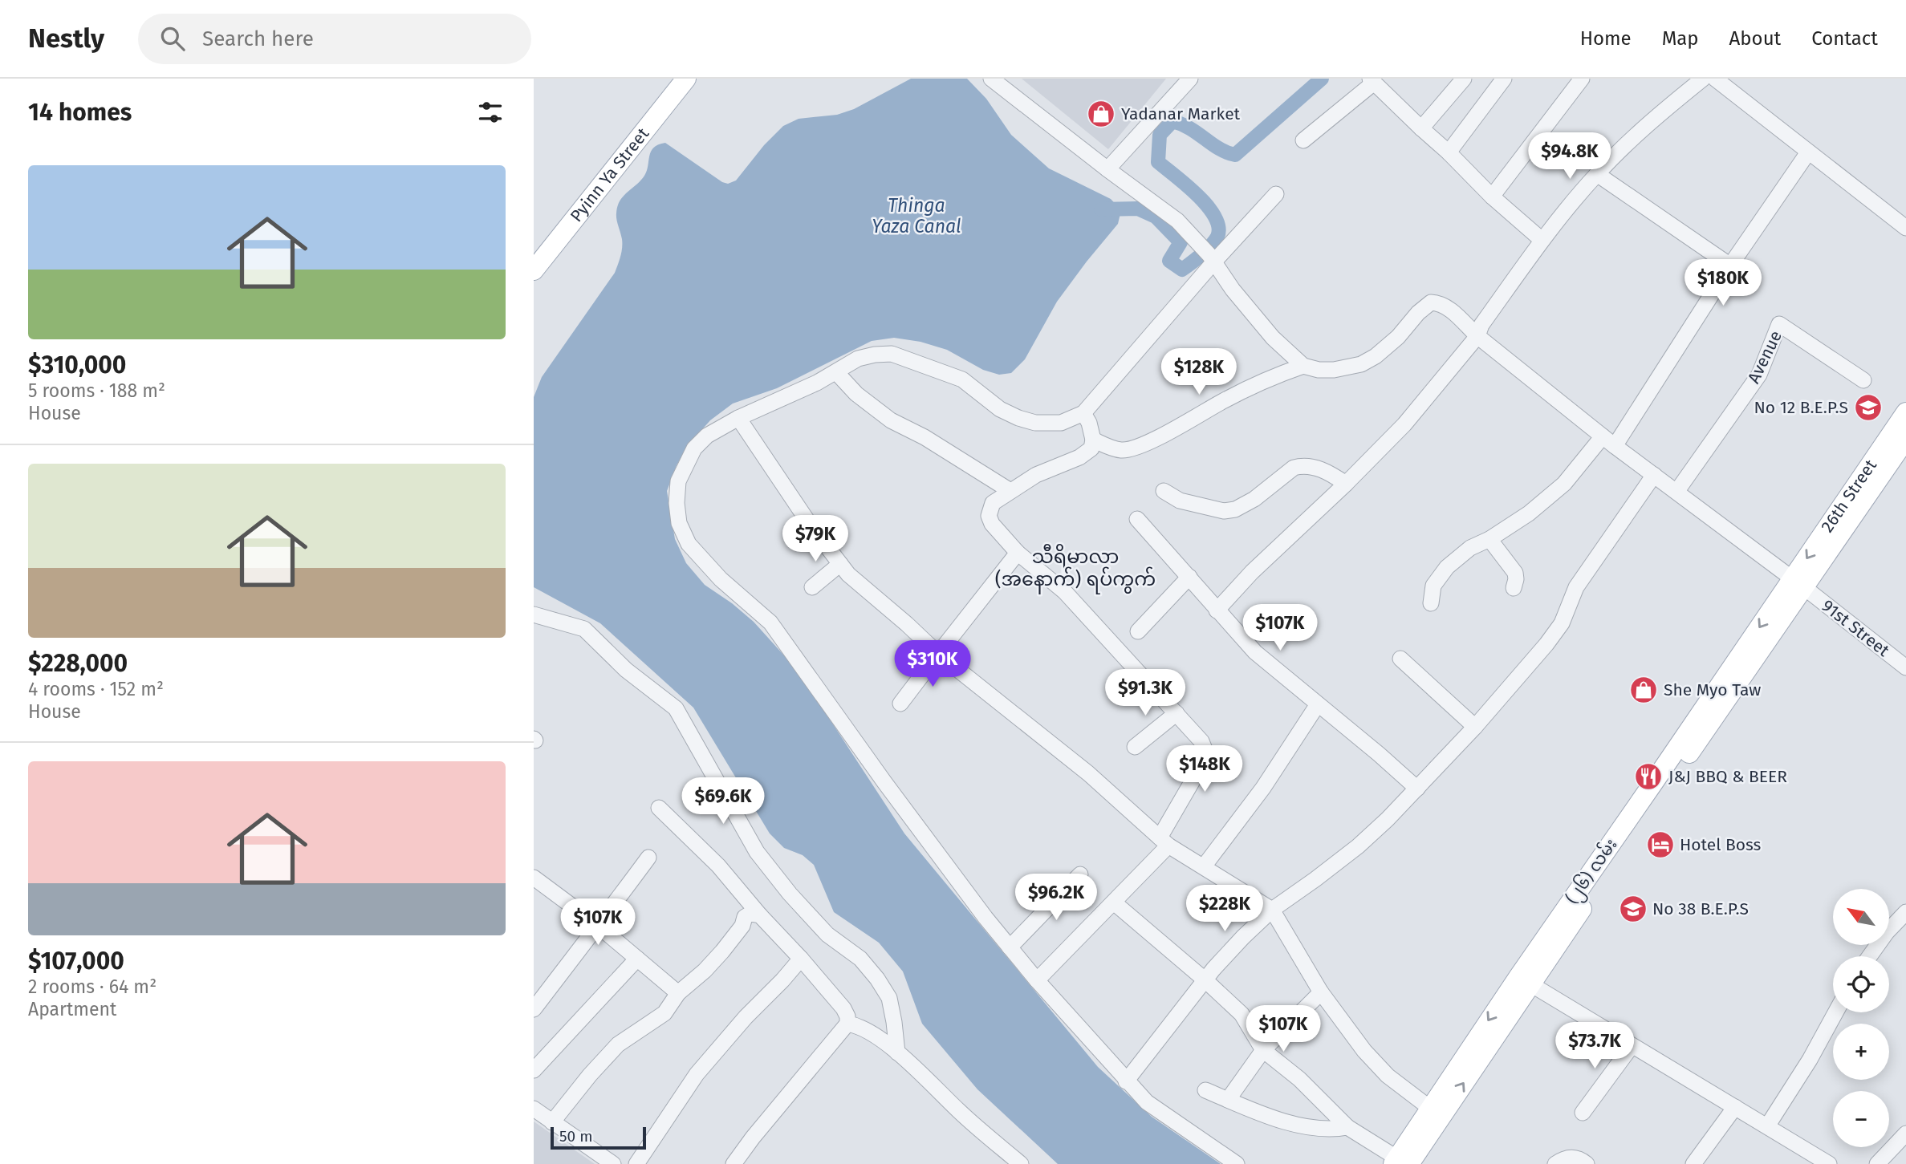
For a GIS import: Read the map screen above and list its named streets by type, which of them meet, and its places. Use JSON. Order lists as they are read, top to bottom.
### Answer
{
  "streets": {
    "main road": ["Pyinn Ya Street", "26th Street", "(၂၆) လမ်း"],
    "street": ["Avenue", "91st Street"]
  },
  "crossings": [
    ["Avenue", "91st Street"],
    ["26th Street", "91st Street"],
    ["26th Street", "(၂၆) လမ်း"],
    ["91st Street", "(၂၆) လမ်း"]
  ],
  "districts": ["သီရိမာလာ (အနောက်) ရပ်ကွက်"],
  "water": ["Thinga Yaza Canal"],
  "places": {
    "shop": ["Yadanar Market", "She Myo Taw"],
    "school or university": ["No 12 B.E.P.S", "No 38 B.E.P.S"],
    "restaurant": ["J&J BBQ & BEER"],
    "hotel": ["Hotel Boss"]
  },
  "scale_bar": "50 m",
  "north": "top left",
  "page": {
    "header": "Nestly",
    "search": "Search here",
    "nav": [
      "Home",
      "Map",
      "About",
      "Contact"
    ],
    "heading": "14 homes",
    "price": [
      "$94.8K",
      "$180K",
      "$128K",
      "$79K",
      "$107K",
      "$310K",
      "$91.3K",
      "$148K",
      "$69.6K",
      "$96.2K",
      "$228K",
      "$107K",
      "$107K",
      "$73.7K"
    ],
    "list": [
      {
        "name": "$310,000",
        "note": "5 rooms · 188 m² · House"
      },
      {
        "name": "$228,000",
        "note": "4 rooms · 152 m² · House"
      },
      {
        "name": "$107,000",
        "note": "2 rooms · 64 m² · Apartment"
      }
    ],
    "map_buttons": ["+", "−"],
    "scale": "50 m"
  }
}
